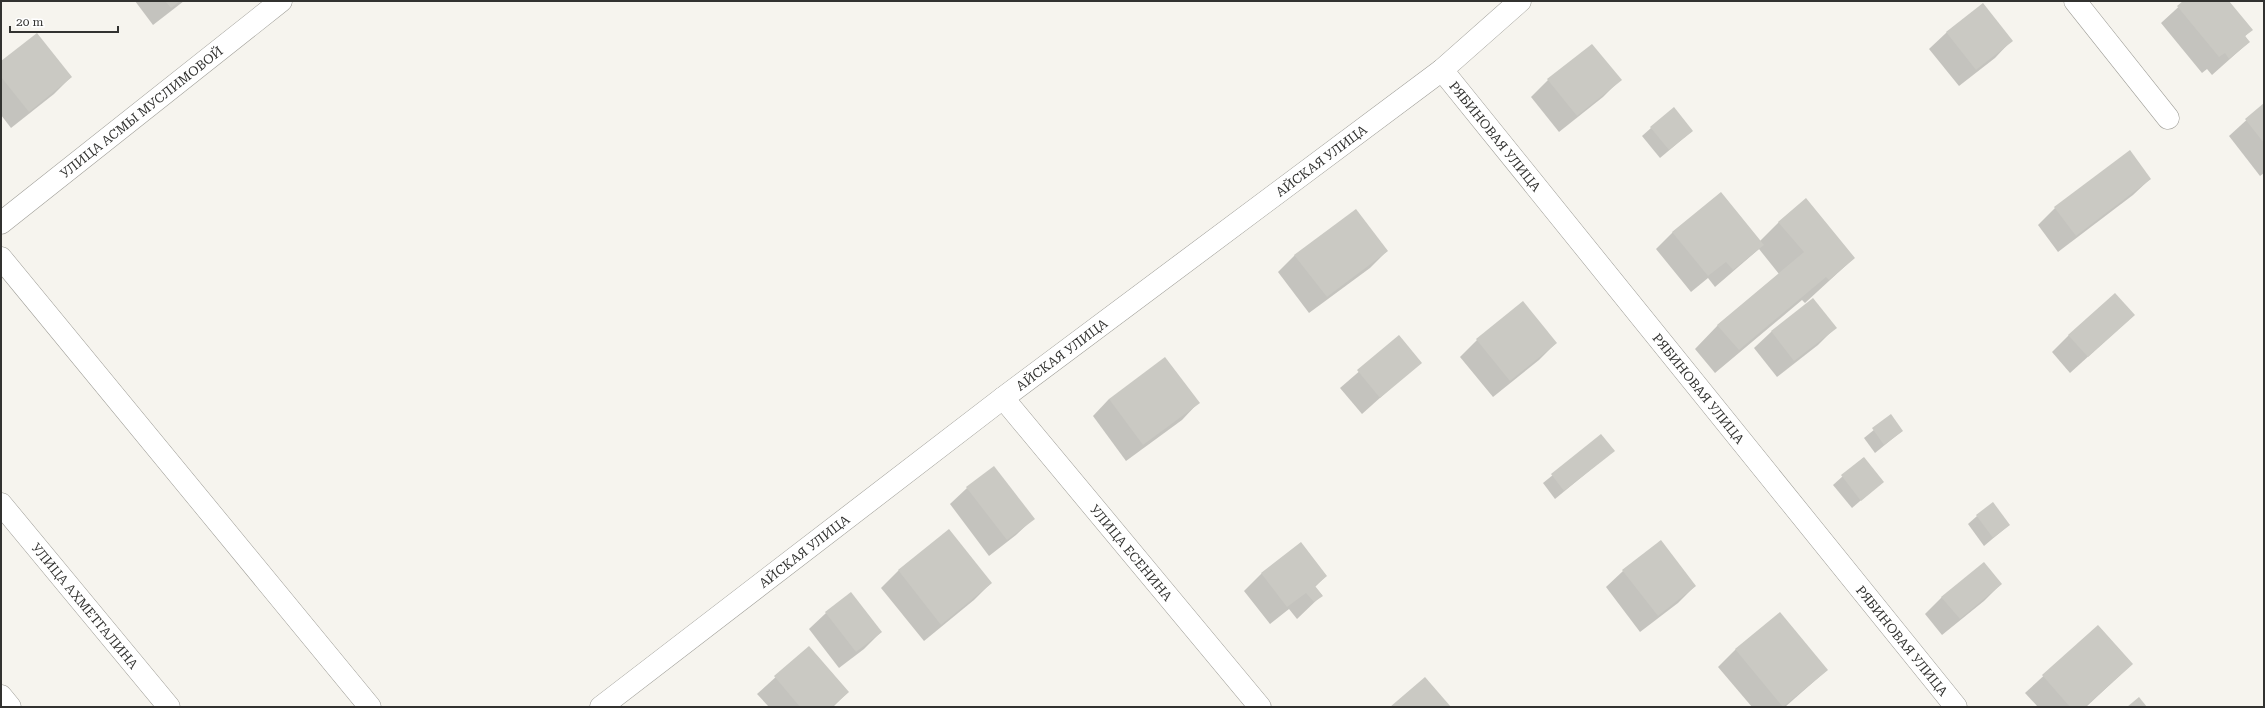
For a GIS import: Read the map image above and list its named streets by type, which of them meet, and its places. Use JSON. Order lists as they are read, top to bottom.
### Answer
{
  "streets": {
    "street": [
      "УЛИЦА АСМЫ МУСЛИМОВОЙ",
      "РЯБИНОВАЯ УЛИЦА",
      "АЙСКАЯ УЛИЦА",
      "УЛИЦА ЕСЕНИНА",
      "УЛИЦА АХМЕТГАЛИНА"
    ]
  },
  "crossings": [
    ["РЯБИНОВАЯ УЛИЦА", "АЙСКАЯ УЛИЦА"],
    ["АЙСКАЯ УЛИЦА", "УЛИЦА ЕСЕНИНА"]
  ],
  "scale_bar": "20 m"
}
